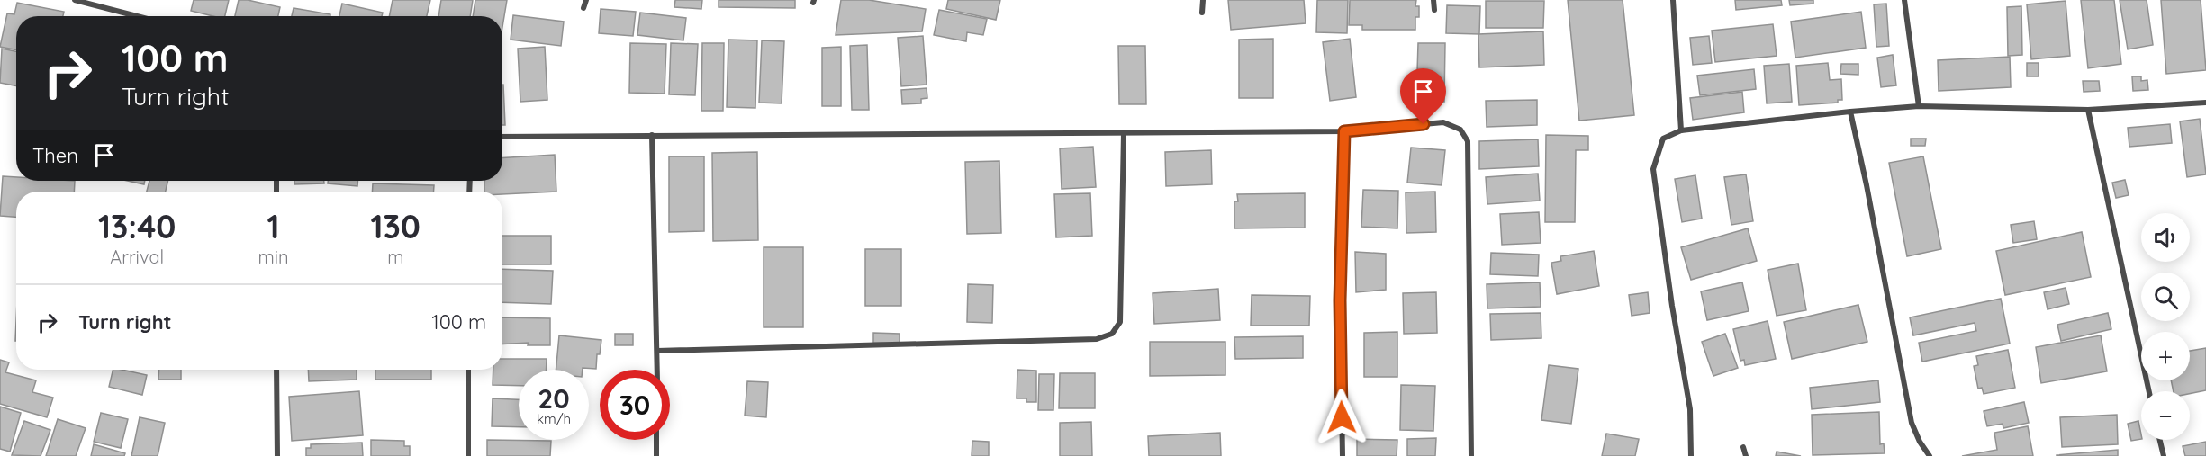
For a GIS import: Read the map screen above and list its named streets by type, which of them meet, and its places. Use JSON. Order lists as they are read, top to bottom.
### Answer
{
  "page": {
    "turn": ["100 m", "Turn right"],
    "then": "Then",
    "eta": [
      "13:40",
      "Arrival",
      "1",
      "min",
      "130",
      "m"
    ],
    "map_buttons": ["+", "−"],
    "list": [
      {
        "name": "Turn right",
        "value": "100 m"
      }
    ],
    "speed": "20 km/h",
    "limit": "30"
  }
}
